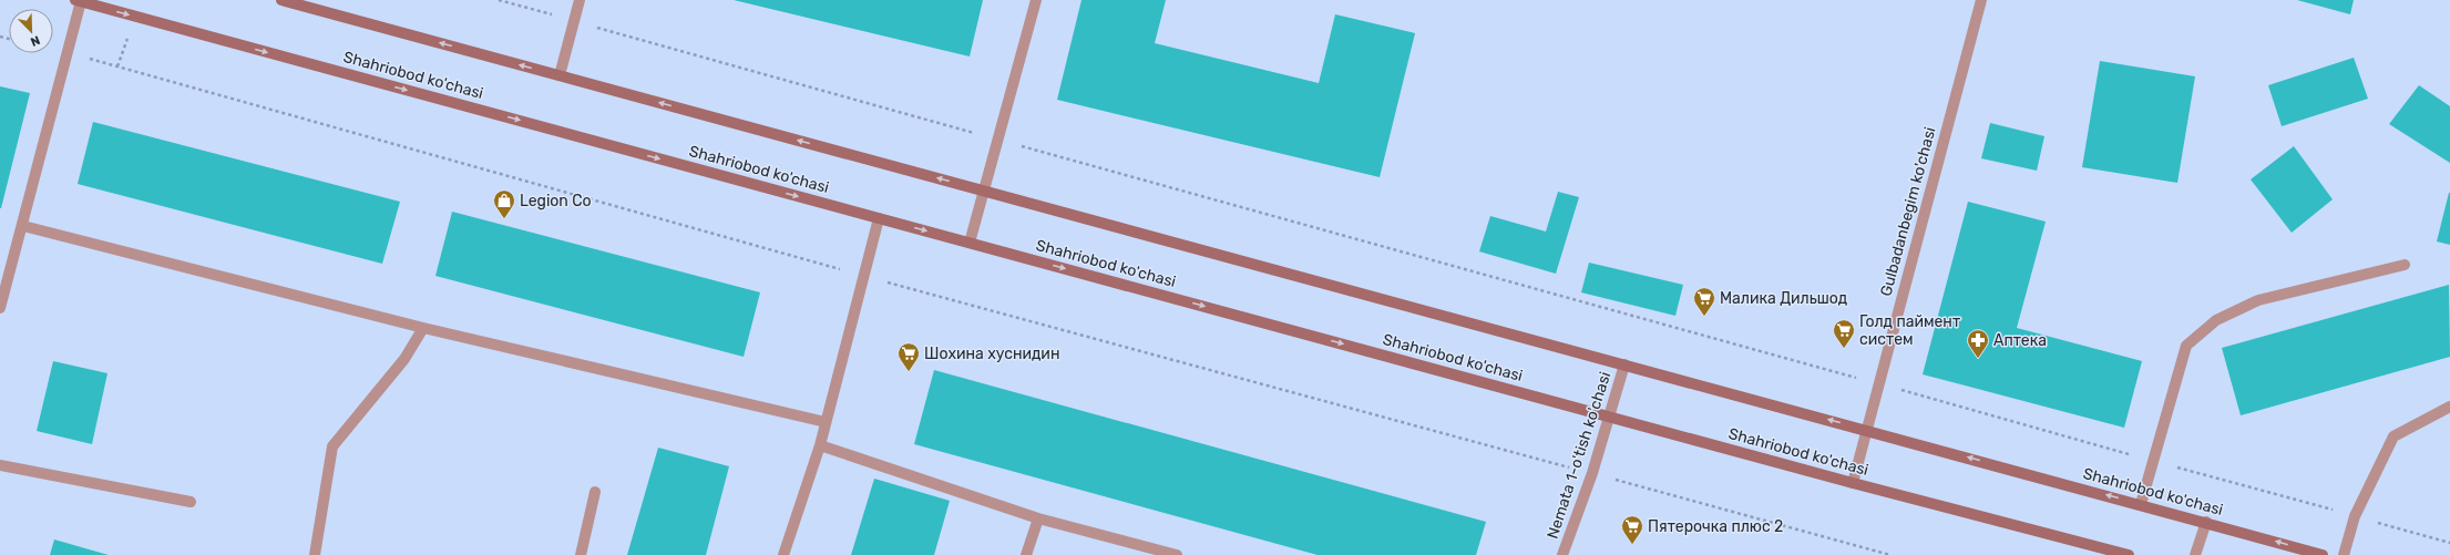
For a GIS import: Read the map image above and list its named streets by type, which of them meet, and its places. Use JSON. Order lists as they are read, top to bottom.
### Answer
{
  "streets": {
    "main road": ["Shahriobod ko'chasi"],
    "street": ["Gulbadanbegim ko'chasi", "Nemata 1-o'tish ko'chasi"]
  },
  "crossings": [
    ["Shahriobod ko'chasi", "Gulbadanbegim ko'chasi"],
    ["Shahriobod ko'chasi", "Nemata 1-o'tish ko'chasi"]
  ],
  "places": {
    "shop": ["Legion Co"],
    "supermarket": [
      "Малика Дильшод",
      "Голд паймент систем",
      "Шохина хуснидин",
      "Пятерочка плюс 2"
    ],
    "pharmacy": ["Аптека"]
  },
  "north": "bottom right"
}
